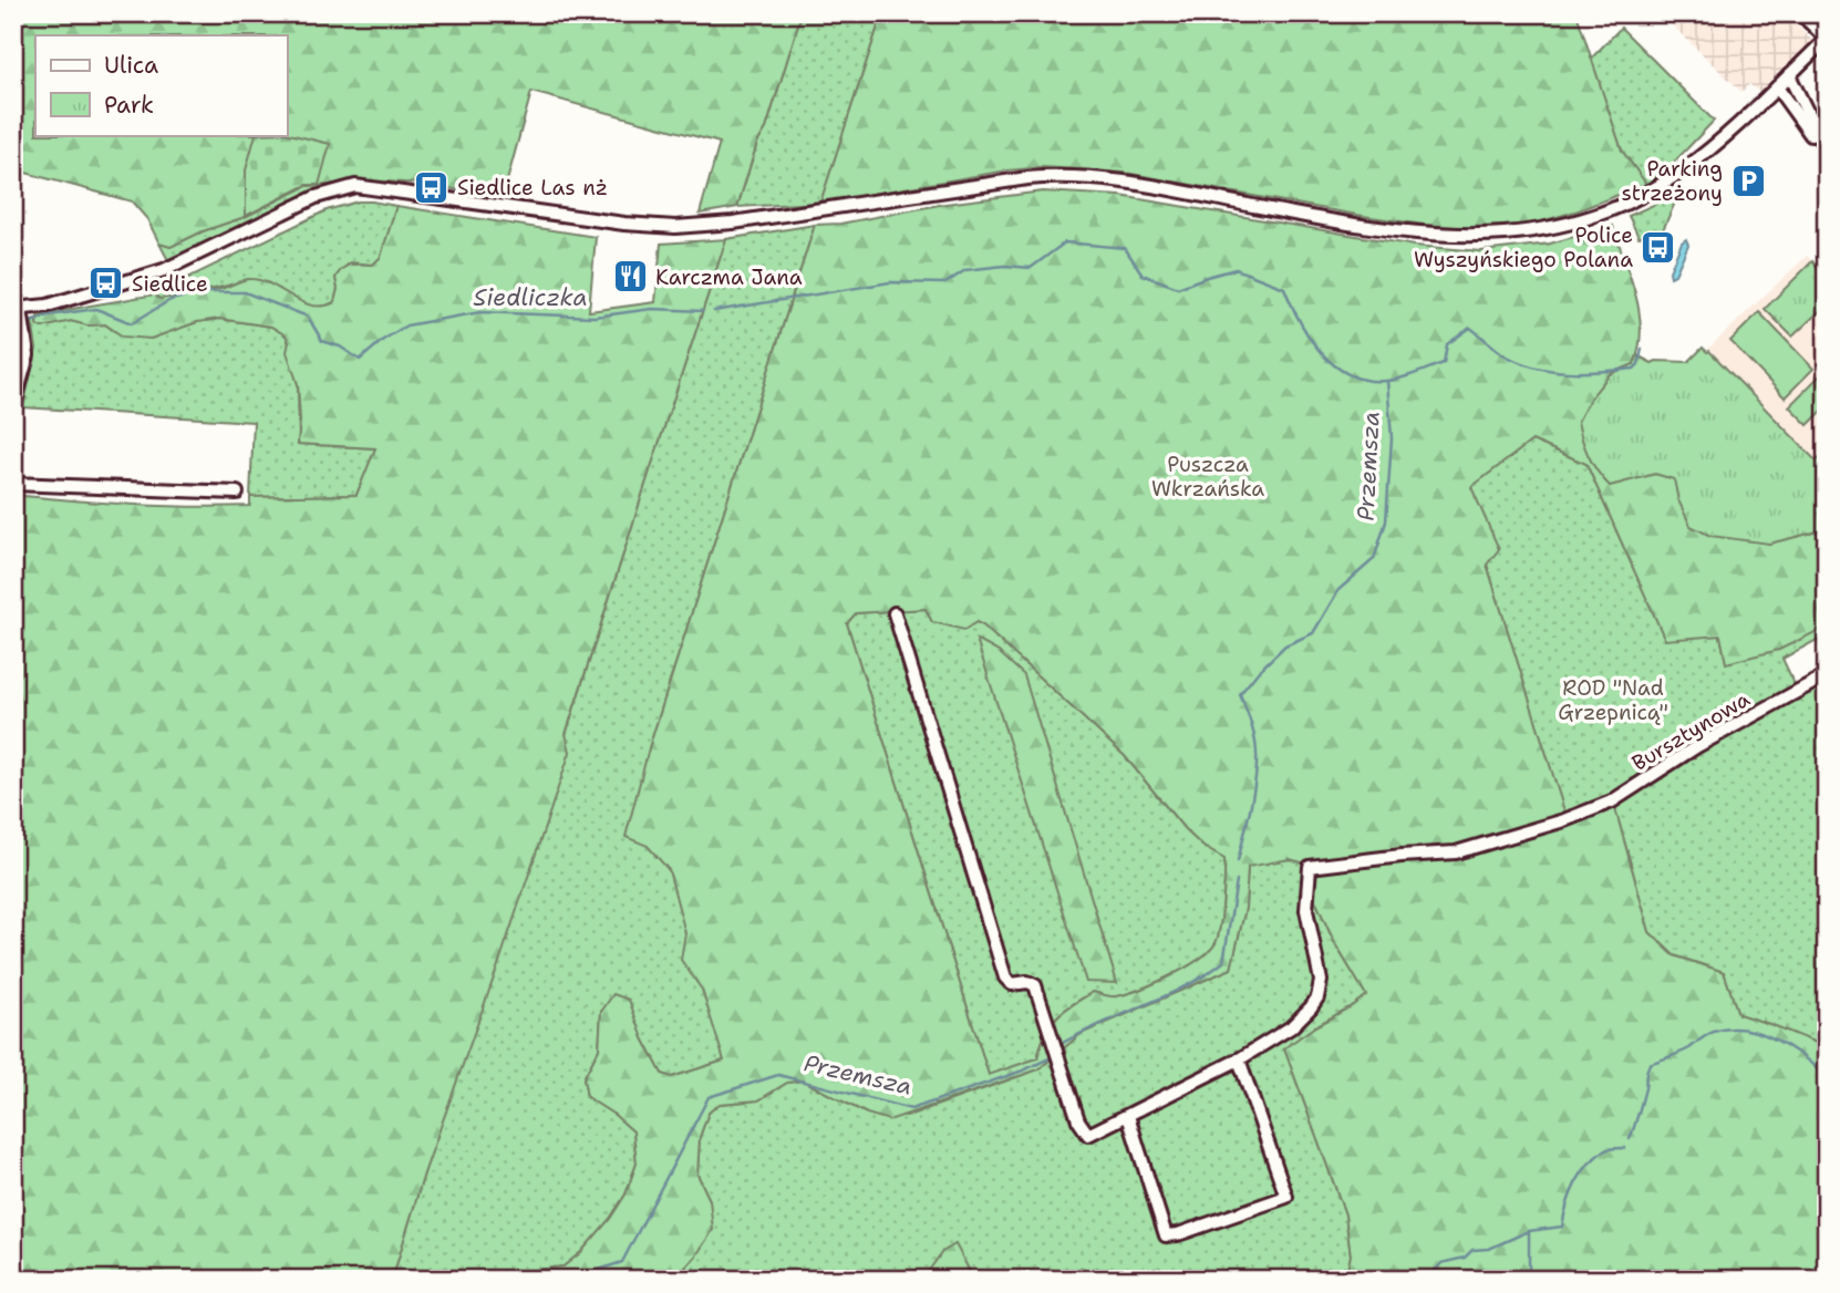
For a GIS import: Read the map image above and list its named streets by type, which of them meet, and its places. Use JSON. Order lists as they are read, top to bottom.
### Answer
{
  "streets": {
    "street": ["Bursztynowa"]
  },
  "water": ["Siedliczka", "Przemsza"],
  "parks": ["Puszcza Wkrzańska", "ROD \"Nad Grzepnicą\""],
  "places": {
    "parking": ["Parking strzeżony"],
    "bus stop": ["Siedlice Las nż", "Police Wyszyńskiego Polana", "Siedlice"],
    "restaurant": ["Karczma Jana"]
  },
  "legend": ["Ulica", "Park"]
}
